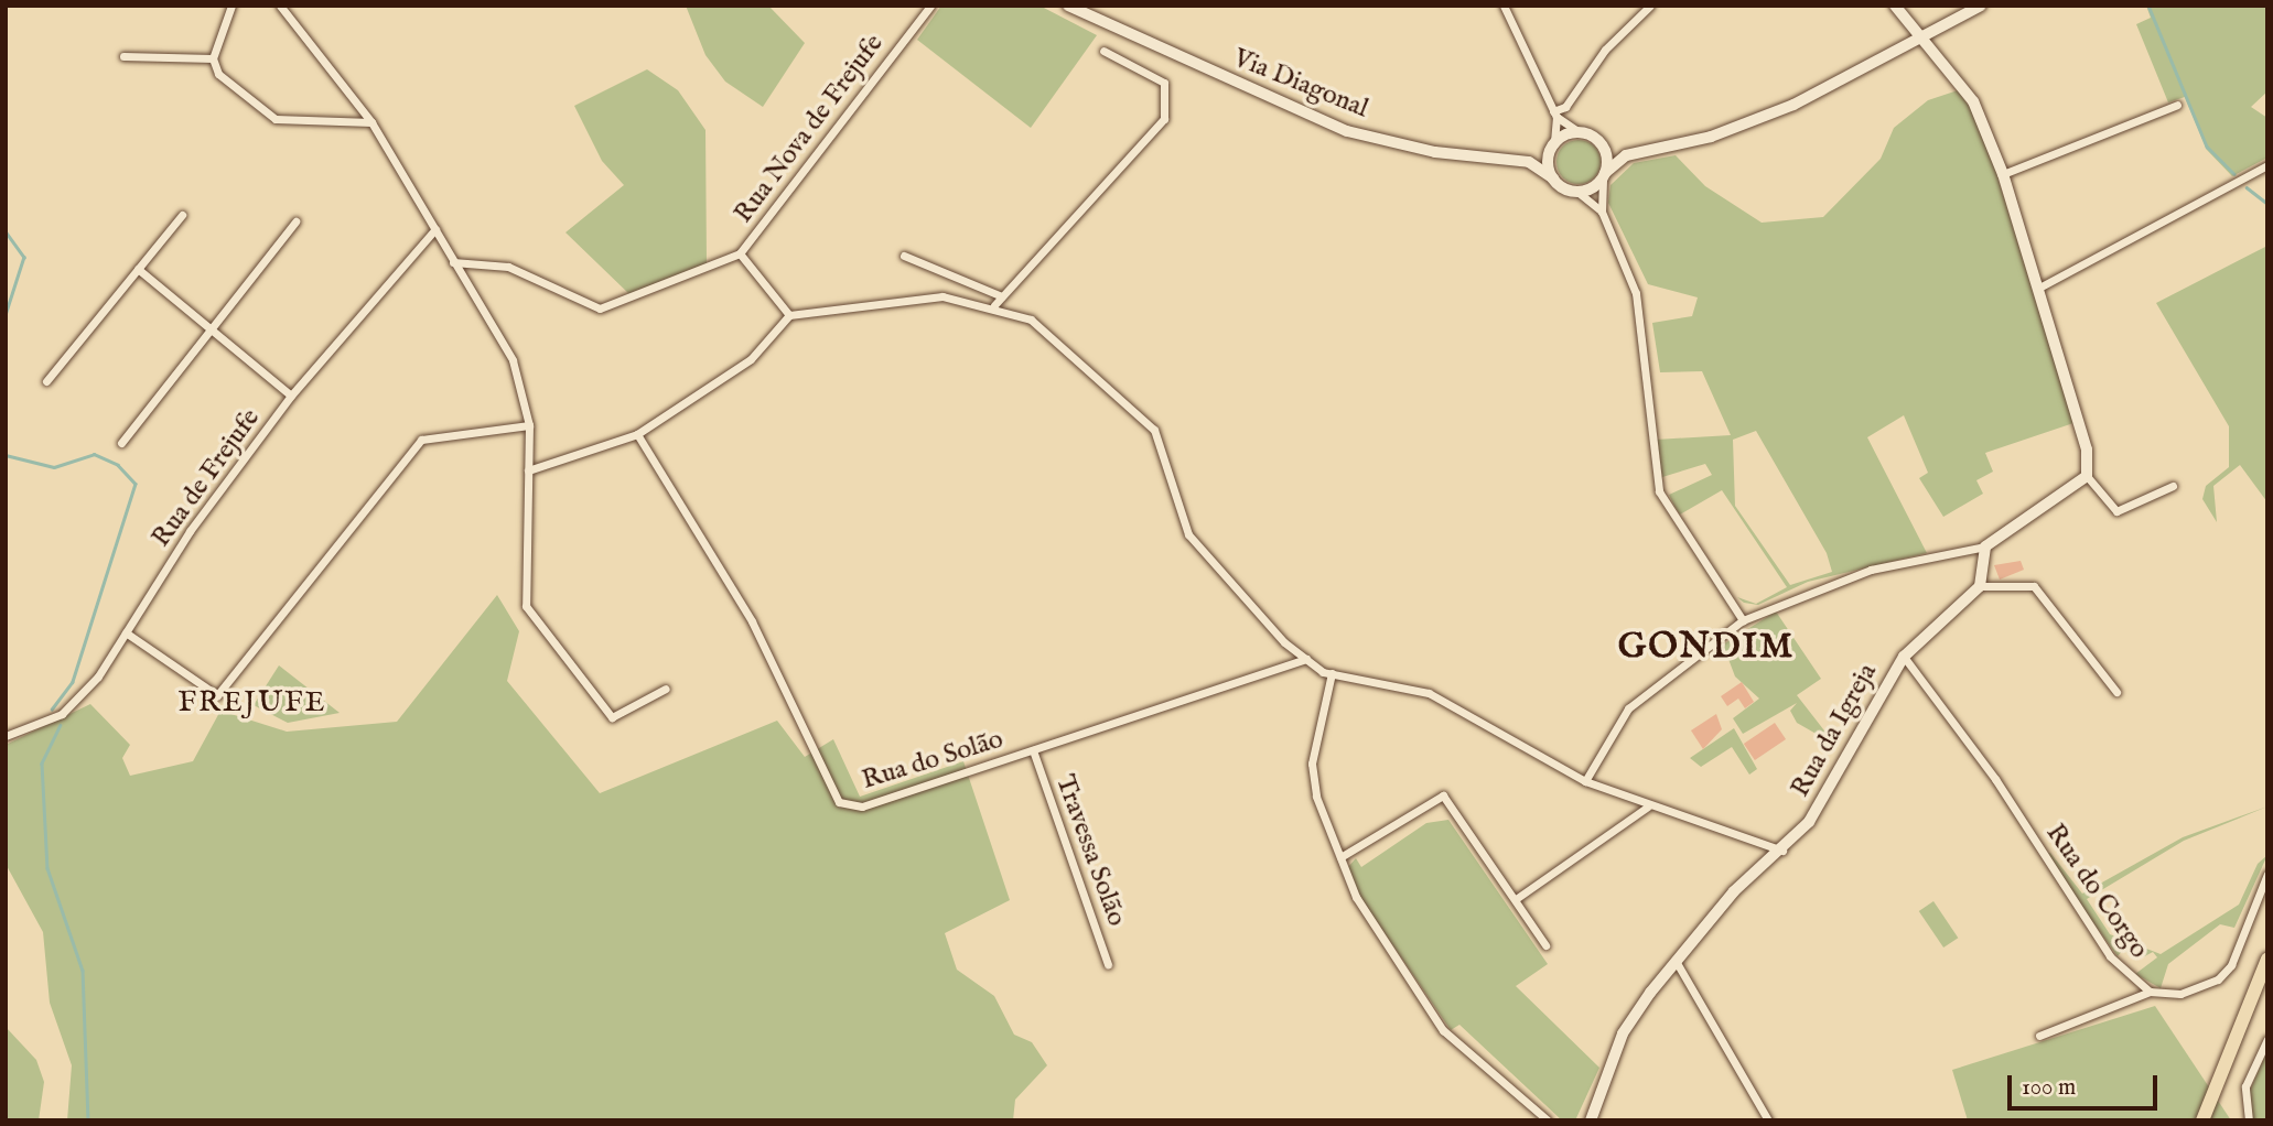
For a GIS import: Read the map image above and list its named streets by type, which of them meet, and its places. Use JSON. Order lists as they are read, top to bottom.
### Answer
{
  "streets": {
    "street": [
      "Via Diagonal",
      "Rua Nova de Frejufe",
      "Rua de Frejufe",
      "Rua da Igreja",
      "Rua do Solão",
      "Travessa Solão",
      "Rua do Corgo"
    ]
  },
  "crossings": [
    ["Rua da Igreja", "Rua do Corgo"],
    ["Rua do Solão", "Travessa Solão"]
  ],
  "districts": ["GONDIM", "FREJUFE"],
  "scale_bar": "100 m"
}
